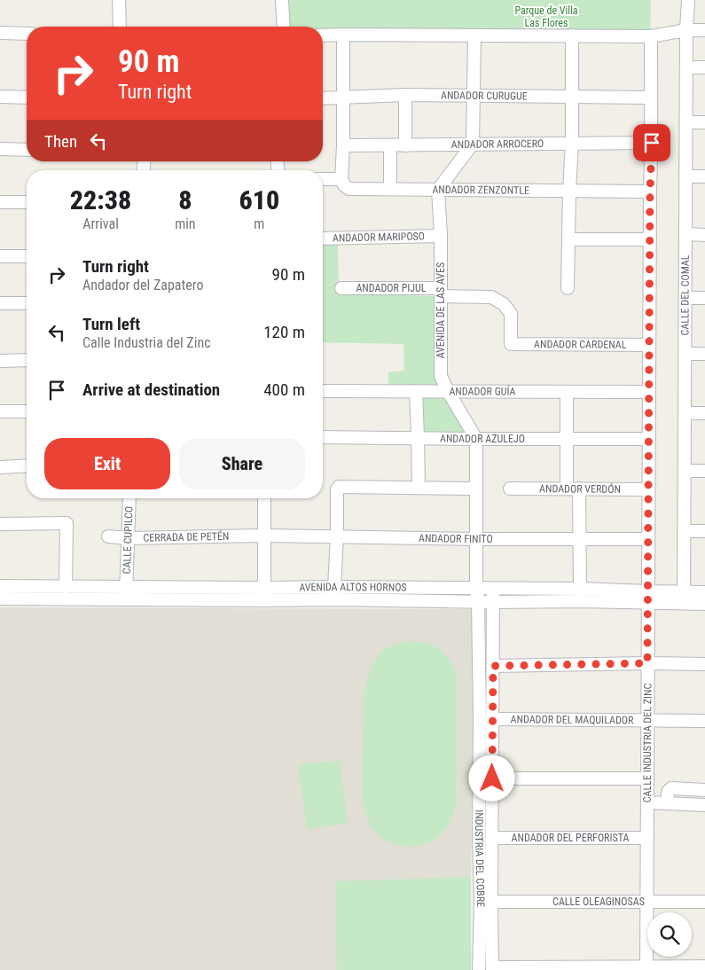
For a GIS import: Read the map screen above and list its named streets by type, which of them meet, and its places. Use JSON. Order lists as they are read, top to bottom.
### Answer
{
  "streets": {
    "street": [
      "ANDADOR CURUGUE",
      "ANDADOR ARROCERO",
      "ANDADOR ZENZONTLE",
      "ANDADOR MARIPOSO",
      "ANDADOR PIJUL",
      "CALLE DEL COMAL",
      "AVENIDA DE LAS AVES",
      "ANDADOR CARDENAL",
      "ANDADOR GUÍA",
      "ANDADOR AZULEJO",
      "ANDADOR VERDÓN",
      "CERRADA DE PETÉN",
      "ANDADOR FINITO",
      "CALLE CUPILCO",
      "AVENIDA ALTOS HORNOS",
      "ANDADOR DEL MAQUILADOR",
      "CALLE INDUSTRIA DEL ZINC",
      "ANDADOR DEL PERFORISTA",
      "INDUSTRIA DEL COBRE",
      "CALLE OLEAGINOSAS"
    ]
  },
  "crossings": [
    ["ANDADOR CURUGUE", "CALLE INDUSTRIA DEL ZINC"],
    ["ANDADOR ARROCERO", "CALLE INDUSTRIA DEL ZINC"],
    ["ANDADOR ZENZONTLE", "AVENIDA DE LAS AVES"],
    ["ANDADOR ZENZONTLE", "CALLE INDUSTRIA DEL ZINC"],
    ["ANDADOR MARIPOSO", "AVENIDA DE LAS AVES"],
    ["ANDADOR PIJUL", "AVENIDA DE LAS AVES"],
    ["ANDADOR PIJUL", "ANDADOR CARDENAL"],
    ["CALLE DEL COMAL", "AVENIDA ALTOS HORNOS"],
    ["AVENIDA DE LAS AVES", "ANDADOR GUÍA"],
    ["AVENIDA DE LAS AVES", "ANDADOR AZULEJO"],
    ["ANDADOR CARDENAL", "CALLE INDUSTRIA DEL ZINC"],
    ["ANDADOR GUÍA", "CALLE INDUSTRIA DEL ZINC"],
    ["ANDADOR AZULEJO", "CALLE INDUSTRIA DEL ZINC"],
    ["ANDADOR VERDÓN", "CALLE INDUSTRIA DEL ZINC"],
    ["CERRADA DE PETÉN", "ANDADOR FINITO"],
    ["CERRADA DE PETÉN", "CALLE CUPILCO"],
    ["ANDADOR FINITO", "CALLE INDUSTRIA DEL ZINC"],
    ["CALLE CUPILCO", "AVENIDA ALTOS HORNOS"],
    ["AVENIDA ALTOS HORNOS", "CALLE INDUSTRIA DEL ZINC"],
    ["AVENIDA ALTOS HORNOS", "INDUSTRIA DEL COBRE"],
    ["ANDADOR DEL MAQUILADOR", "CALLE INDUSTRIA DEL ZINC"],
    ["ANDADOR DEL MAQUILADOR", "INDUSTRIA DEL COBRE"],
    ["CALLE INDUSTRIA DEL ZINC", "ANDADOR DEL PERFORISTA"],
    ["CALLE INDUSTRIA DEL ZINC", "CALLE OLEAGINOSAS"],
    ["ANDADOR DEL PERFORISTA", "INDUSTRIA DEL COBRE"],
    ["INDUSTRIA DEL COBRE", "CALLE OLEAGINOSAS"]
  ],
  "parks": ["Parque de Villa Las Flores"],
  "page": {
    "turn": ["90 m", "Turn right"],
    "then": "Then",
    "eta": [
      "22:38",
      "Arrival",
      "8",
      "min",
      "610",
      "m"
    ],
    "list": [
      {
        "name": "Turn right",
        "note": "Andador del Zapatero",
        "value": "90 m"
      },
      {
        "name": "Turn left",
        "note": "Calle Industria del Zinc",
        "value": "120 m"
      },
      {
        "name": "Arrive at destination",
        "value": "400 m"
      }
    ],
    "buttons": ["Exit", "Share"]
  }
}
